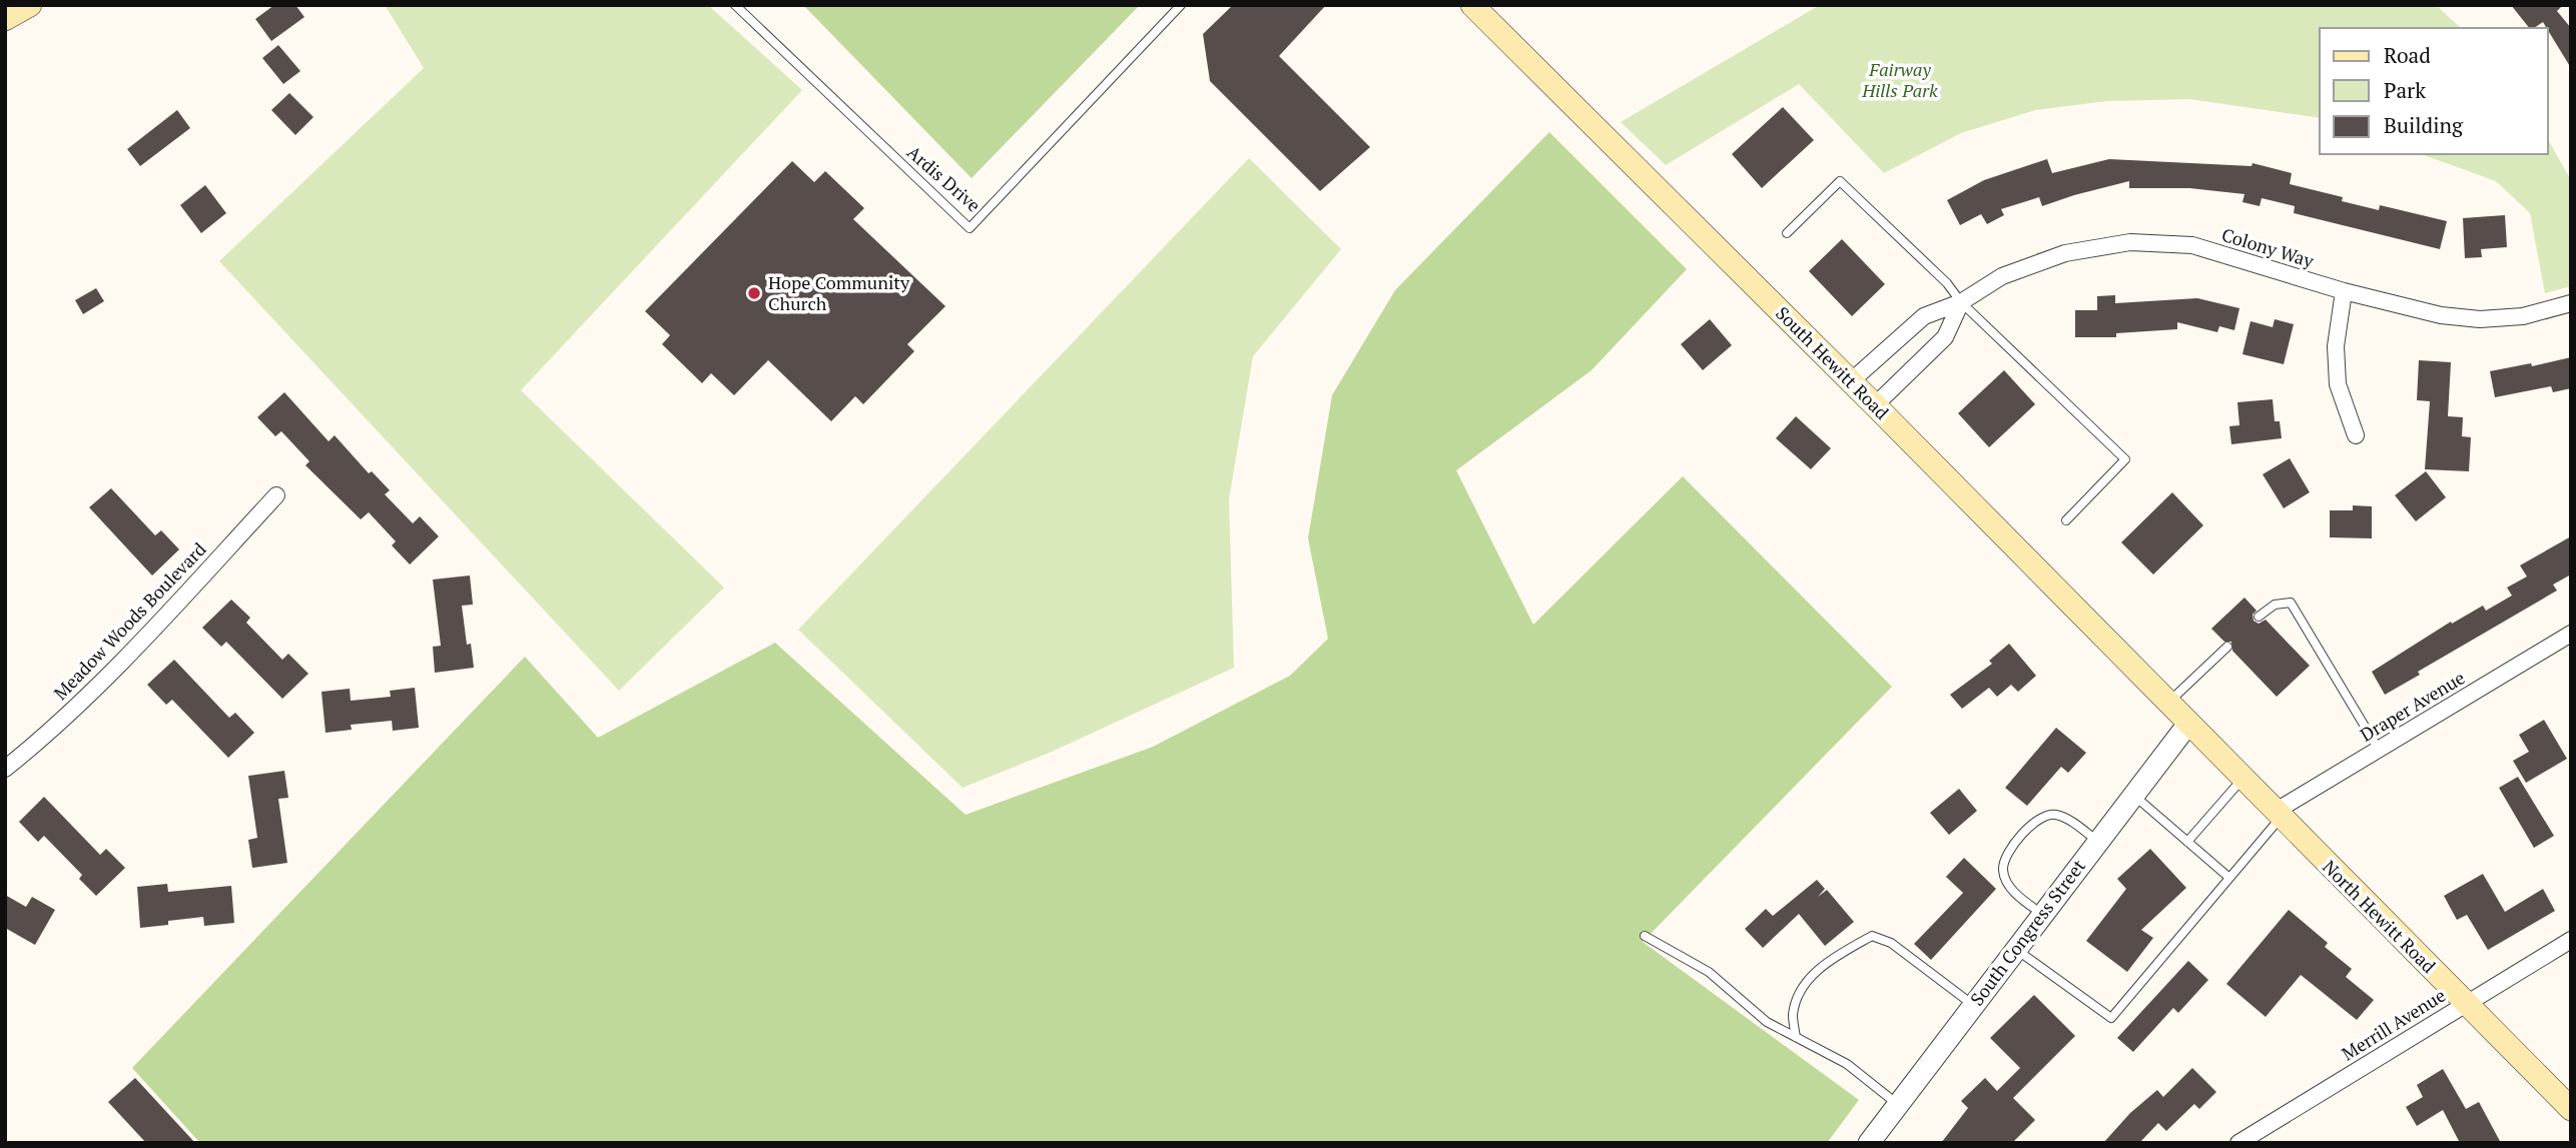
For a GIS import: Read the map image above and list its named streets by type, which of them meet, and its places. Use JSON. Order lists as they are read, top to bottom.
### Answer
{
  "streets": {
    "main road": ["South Hewitt Road", "North Hewitt Road"],
    "street": [
      "Colony Way",
      "Meadow Woods Boulevard",
      "Draper Avenue",
      "South Congress Street",
      "Merrill Avenue"
    ],
    "lane": ["Ardis Drive"]
  },
  "crossings": [
    ["Colony Way", "South Hewitt Road"],
    ["South Hewitt Road", "North Hewitt Road"],
    ["South Hewitt Road", "South Congress Street"],
    ["Draper Avenue", "North Hewitt Road"],
    ["North Hewitt Road", "South Congress Street"],
    ["North Hewitt Road", "Merrill Avenue"]
  ],
  "parks": ["Fairway Hills Park"],
  "places": ["Hope Community Church"],
  "legend": ["Road", "Park", "Building"]
}
